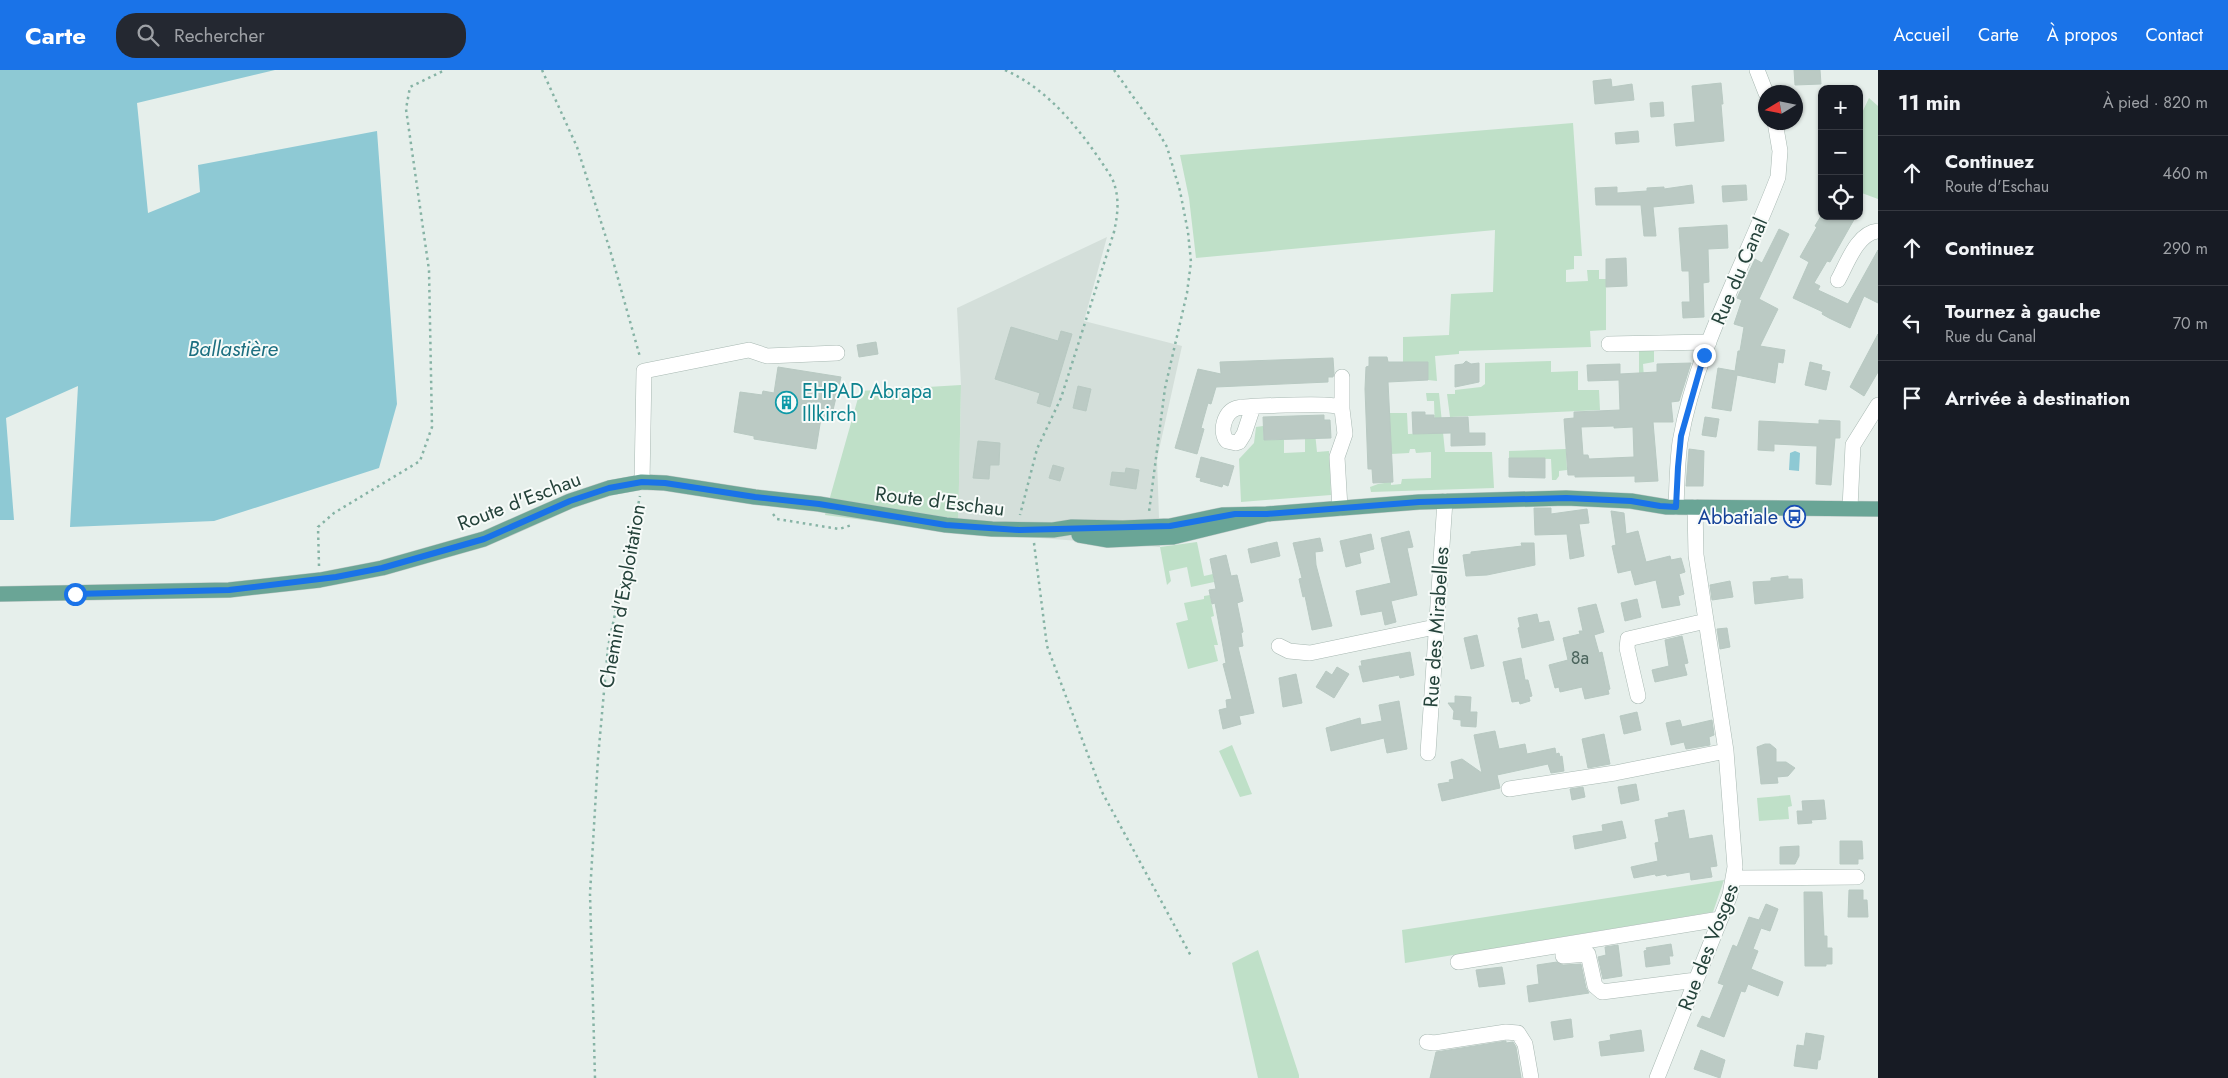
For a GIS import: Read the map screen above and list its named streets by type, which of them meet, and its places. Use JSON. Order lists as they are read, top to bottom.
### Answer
{
  "streets": {
    "main road": ["Route d'Eschau"],
    "street": [
      "Rue du Canal",
      "Chemin d'Exploitation",
      "Rue des Mirabelles",
      "Rue des Vosges"
    ]
  },
  "crossings": [
    ["Rue du Canal", "Route d'Eschau"],
    ["Route d'Eschau", "Chemin d'Exploitation"],
    ["Route d'Eschau", "Rue des Mirabelles"],
    ["Route d'Eschau", "Rue des Vosges"]
  ],
  "water": ["Ballastière"],
  "places": {
    "building": ["EHPAD Abrapa Illkirch"],
    "bus stop": ["Abbatiale"]
  },
  "house_numbers": ["8a"],
  "north": "left",
  "page": {
    "header": "Carte",
    "search": "Rechercher",
    "nav": [
      "Accueil",
      "Carte",
      "À propos",
      "Contact"
    ],
    "heading": ["11 min", "À pied · 820 m"],
    "map_buttons": ["+", "−"],
    "list": [
      ["Continuez", "Route d'Eschau", "460 m"],
      ["Continuez", "290 m"],
      ["Tournez à gauche", "Rue du Canal", "70 m"],
      "Arrivée à destination"
    ]
  }
}
